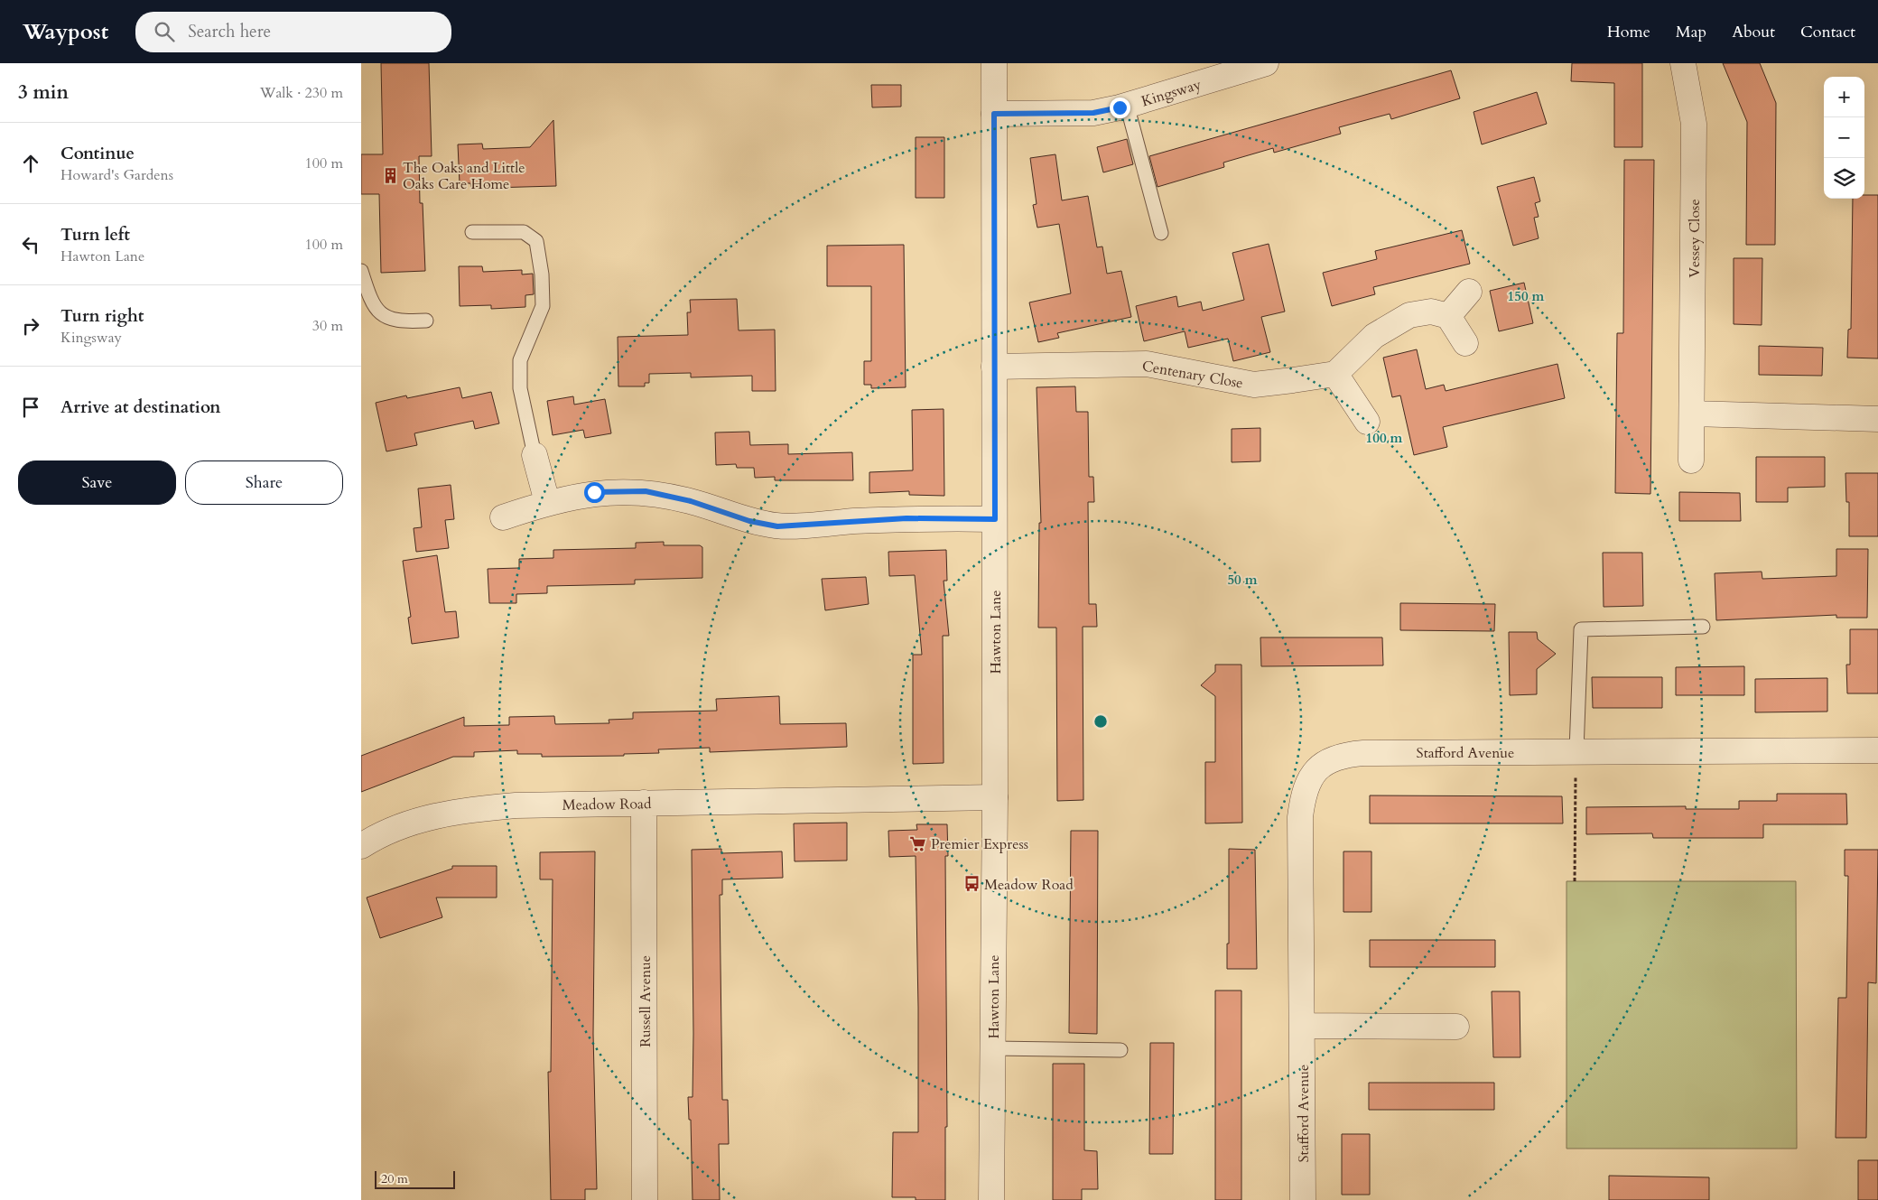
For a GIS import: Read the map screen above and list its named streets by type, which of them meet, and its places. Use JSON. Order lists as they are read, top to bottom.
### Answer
{
  "streets": {
    "street": [
      "Kingsway",
      "Vessey Close",
      "Centenary Close",
      "Hawton Lane",
      "Stafford Avenue",
      "Meadow Road",
      "Russell Avenue"
    ]
  },
  "crossings": [
    ["Kingsway", "Hawton Lane"],
    ["Centenary Close", "Hawton Lane"],
    ["Hawton Lane", "Meadow Road"],
    ["Meadow Road", "Russell Avenue"]
  ],
  "places": {
    "building": ["The Oaks and Little Oaks Care Home"],
    "supermarket": ["Premier Express"],
    "bus stop": ["Meadow Road"]
  },
  "scale_bar": "20 m",
  "page": {
    "header": "Waypost",
    "search": "Search here",
    "nav": [
      "Home",
      "Map",
      "About",
      "Contact"
    ],
    "heading": ["3 min", "Walk · 230 m"],
    "map_buttons": ["+", "−"],
    "list": [
      ["Continue", "Howard's Gardens", "100 m"],
      ["Turn left", "Hawton Lane", "100 m"],
      ["Turn right", "Kingsway", "30 m"],
      "Arrive at destination"
    ],
    "buttons": ["Save", "Share"],
    "scale": "20 m"
  },
  "rings": ["150 m", "100 m", "50 m"]
}
